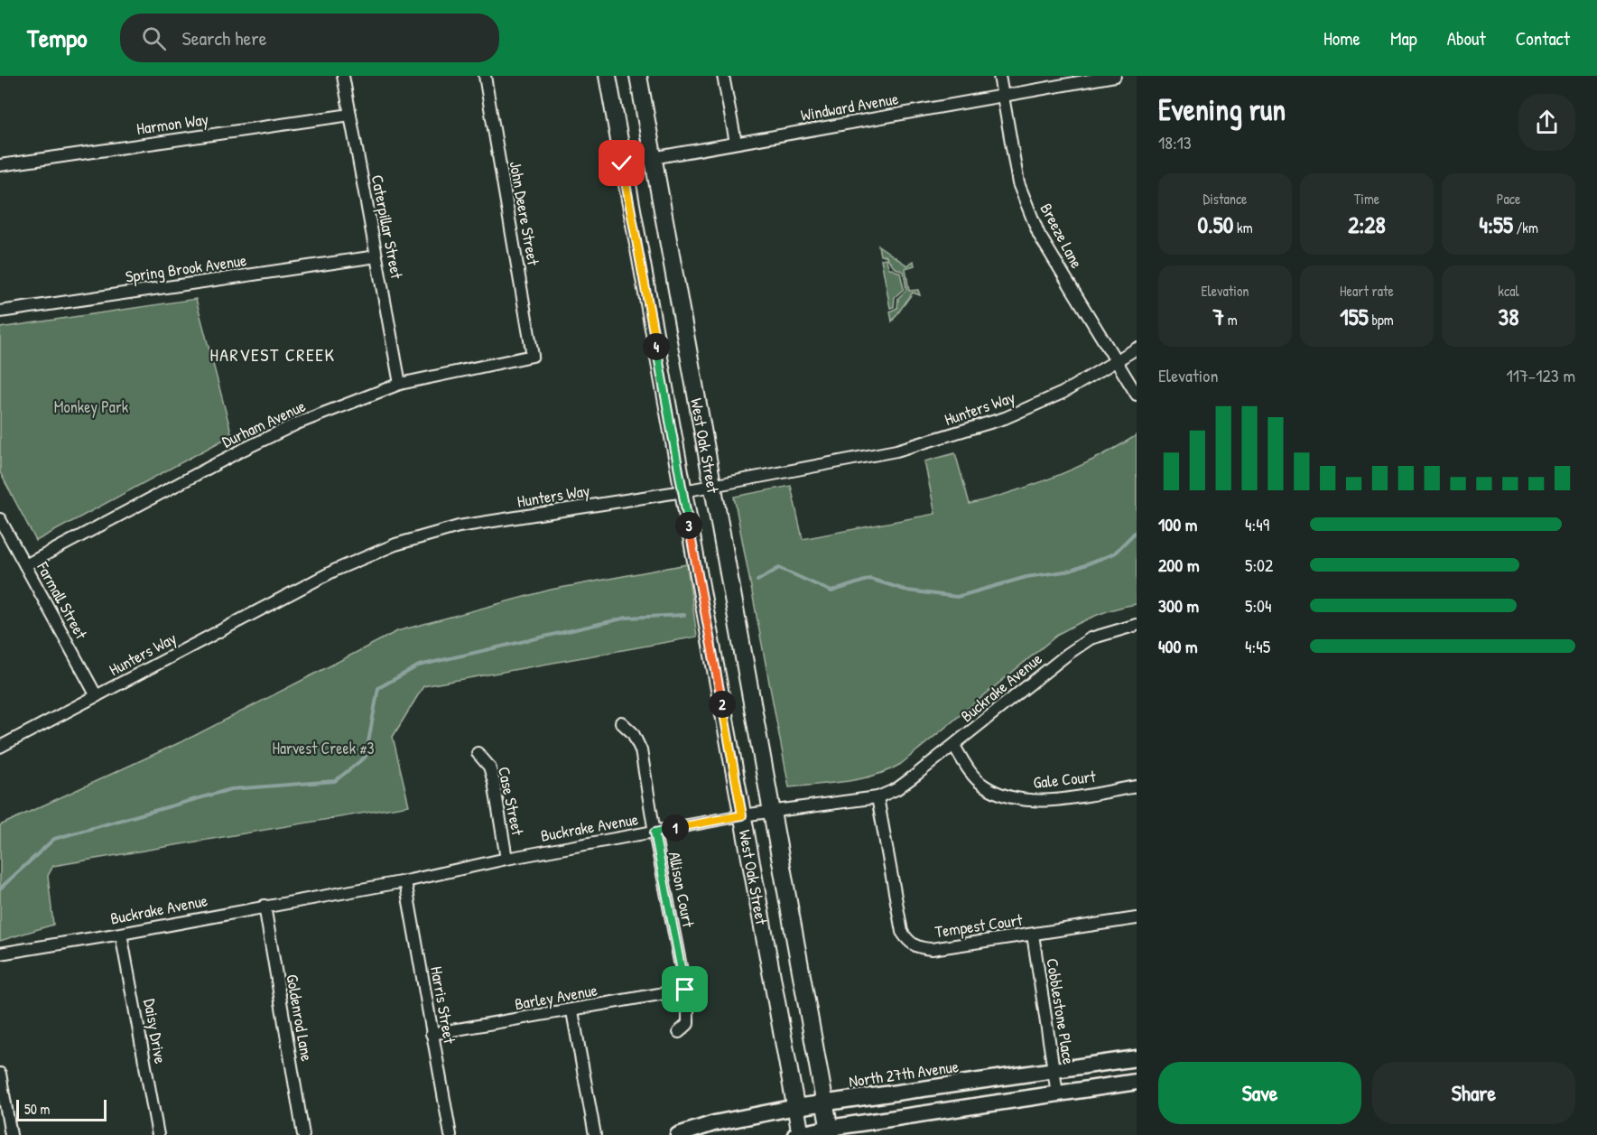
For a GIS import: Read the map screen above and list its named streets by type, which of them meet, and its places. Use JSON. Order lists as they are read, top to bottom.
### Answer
{
  "streets": {
    "main road": ["West Oak Street"],
    "street": [
      "Windward Avenue",
      "Harmon Way",
      "John Deere Street",
      "Caterpillar Street",
      "Breeze Lane",
      "Spring Brook Avenue",
      "Hunters Way",
      "Durham Avenue",
      "Farmall Street",
      "Buckrake Avenue",
      "Gale Court",
      "Case Street",
      "Allison Court",
      "Tempest Court",
      "Barley Avenue",
      "Harris Street",
      "Cobblestone Place",
      "Goldenrod Lane",
      "Daisy Drive",
      "North 27th Avenue"
    ]
  },
  "crossings": [
    ["Windward Avenue", "Breeze Lane"],
    ["Windward Avenue", "West Oak Street"],
    ["Harmon Way", "Caterpillar Street"],
    ["John Deere Street", "Durham Avenue"],
    ["Caterpillar Street", "Spring Brook Avenue"],
    ["Caterpillar Street", "Durham Avenue"],
    ["Breeze Lane", "Hunters Way"],
    ["Hunters Way", "West Oak Street"],
    ["Hunters Way", "Farmall Street"],
    ["Durham Avenue", "Farmall Street"],
    ["West Oak Street", "Buckrake Avenue"],
    ["West Oak Street", "North 27th Avenue"],
    ["Buckrake Avenue", "Gale Court"],
    ["Buckrake Avenue", "Case Street"],
    ["Buckrake Avenue", "Allison Court"],
    ["Buckrake Avenue", "Tempest Court"],
    ["Buckrake Avenue", "Harris Street"],
    ["Buckrake Avenue", "Goldenrod Lane"],
    ["Buckrake Avenue", "Daisy Drive"],
    ["Allison Court", "Barley Avenue"],
    ["Tempest Court", "Cobblestone Place"],
    ["Barley Avenue", "Harris Street"],
    ["Cobblestone Place", "North 27th Avenue"]
  ],
  "districts": ["HARVEST CREEK"],
  "parks": ["Monkey Park", "Harvest Creek #3"],
  "scale_bar": "50 m",
  "page": {
    "header": "Tempo",
    "search": "Search here",
    "nav": [
      "Home",
      "Map",
      "About",
      "Contact"
    ],
    "heading": ["Evening run", "18:13"],
    "stats": [
      ["Distance", "0.50 km"],
      ["Time", "2:28"],
      ["Pace", "4:55 /km"],
      ["Elevation", "7 m"],
      ["Heart rate", "155 bpm"],
      ["kcal", "38"]
    ],
    "pins": [
      "4",
      "3",
      "2",
      "1"
    ],
    "chart": ["Elevation", "117–123 m"],
    "list": [
      {
        "name": "100 m",
        "note": "4:49"
      },
      {
        "name": "200 m",
        "note": "5:02"
      },
      {
        "name": "300 m",
        "note": "5:04"
      },
      {
        "name": "400 m",
        "note": "4:45"
      }
    ],
    "buttons": ["Save", "Share"],
    "scale": "50 m"
  }
}
